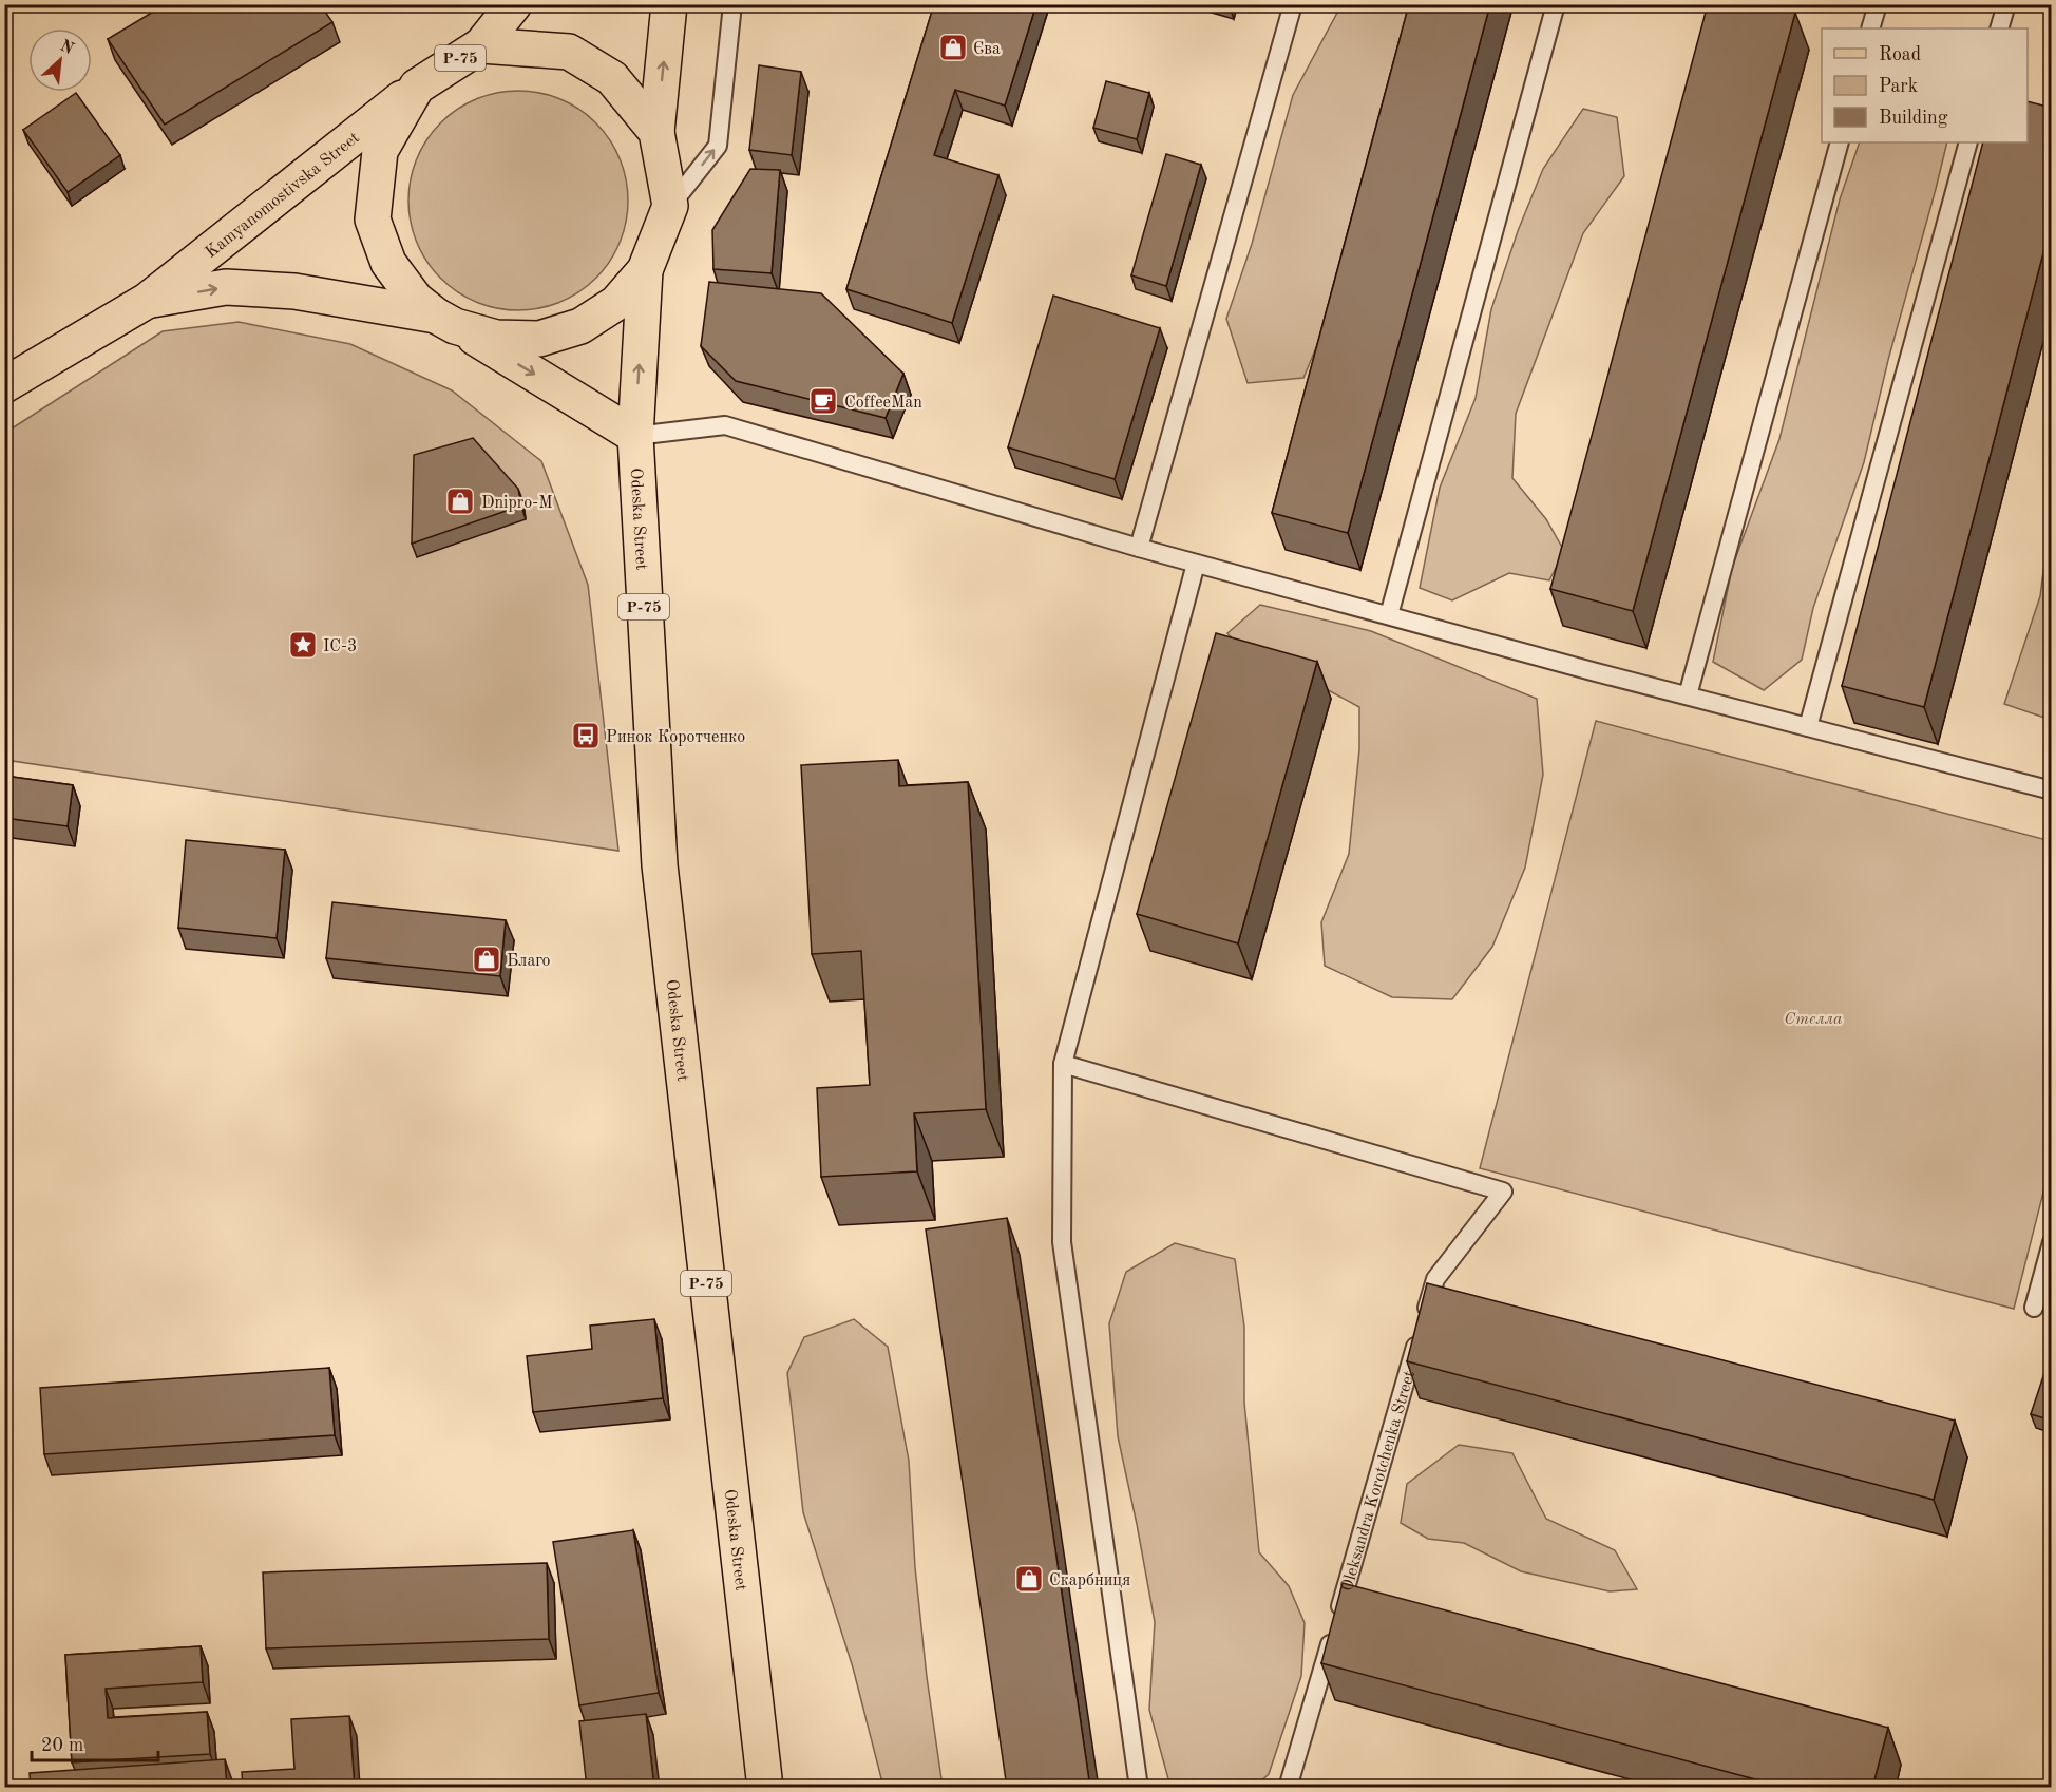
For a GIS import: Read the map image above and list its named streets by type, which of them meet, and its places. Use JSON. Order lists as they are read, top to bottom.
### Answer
{
  "streets": {
    "main road": ["Р-75", "Kamyanomostivska Street", "Odeska Street"],
    "lane": ["Oleksandra Korotchenka Street"]
  },
  "crossings": [
    ["Р-75", "Kamyanomostivska Street"],
    ["Р-75", "Odeska Street"]
  ],
  "one_way": ["Kamyanomostivska Street"],
  "parks": ["Стелла"],
  "places": {
    "shop": [
      "Єва",
      "Dnipro-M",
      "Благо",
      "Скарбниця"
    ],
    "cafe": ["CoffeeMan"],
    "place": ["ІС-3"],
    "bus stop": ["Ринок Коротченко"]
  },
  "legend": ["Road", "Park", "Building"],
  "scale_bar": "20 m",
  "north": "top right"
}
